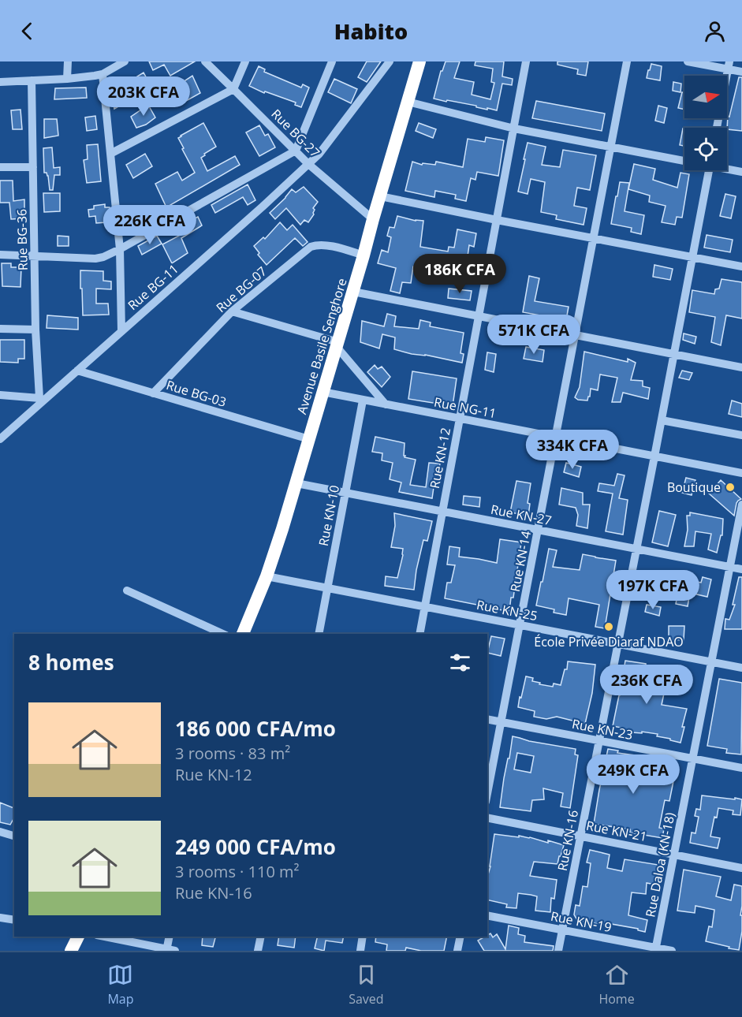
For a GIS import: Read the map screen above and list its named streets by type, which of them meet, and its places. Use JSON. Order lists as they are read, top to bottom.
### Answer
{
  "streets": {
    "highway": ["Avenue Basile Senghore"],
    "street": [
      "Rue BG-27",
      "Rue BG-36",
      "Rue BG-11",
      "Rue BG-07",
      "Rue BG-03",
      "Rue NG-11",
      "Rue KN-12",
      "Rue KN-27",
      "Rue KN-10",
      "Rue KN-14",
      "Rue KN-25",
      "Rue KN-23",
      "Rue KN-21",
      "Rue KN-16",
      "Rue Daloa (KN-18)",
      "Rue KN-19"
    ]
  },
  "crossings": [
    ["Rue BG-27", "Rue BG-11"],
    ["Rue BG-27", "Avenue Basile Senghore"],
    ["Rue BG-36", "Rue BG-11"],
    ["Rue BG-11", "Rue BG-03"],
    ["Rue BG-07", "Avenue Basile Senghore"],
    ["Rue BG-07", "Rue BG-03"],
    ["Avenue Basile Senghore", "Rue BG-03"],
    ["Avenue Basile Senghore", "Rue NG-11"],
    ["Avenue Basile Senghore", "Rue KN-27"],
    ["Avenue Basile Senghore", "Rue KN-25"],
    ["Rue NG-11", "Rue KN-12"],
    ["Rue NG-11", "Rue KN-10"],
    ["Rue NG-11", "Rue KN-14"],
    ["Rue NG-11", "Rue KN-16"],
    ["Rue KN-12", "Rue KN-27"],
    ["Rue KN-12", "Rue KN-25"],
    ["Rue KN-27", "Rue KN-10"],
    ["Rue KN-27", "Rue KN-14"],
    ["Rue KN-27", "Rue KN-16"],
    ["Rue KN-27", "Rue Daloa (KN-18)"],
    ["Rue KN-10", "Rue KN-25"],
    ["Rue KN-14", "Rue KN-25"],
    ["Rue KN-14", "Rue KN-23"],
    ["Rue KN-25", "Rue KN-16"],
    ["Rue KN-25", "Rue Daloa (KN-18)"],
    ["Rue KN-23", "Rue KN-16"],
    ["Rue KN-23", "Rue Daloa (KN-18)"],
    ["Rue KN-21", "Rue KN-16"],
    ["Rue KN-21", "Rue Daloa (KN-18)"],
    ["Rue KN-16", "Rue KN-19"],
    ["Rue Daloa (KN-18)", "Rue KN-19"]
  ],
  "places": ["Boutique", "École Privée Diaraf NDAO"],
  "north": "right",
  "page": {
    "header": "Habito",
    "price": [
      "203K CFA",
      "226K CFA",
      "186K CFA",
      "571K CFA",
      "334K CFA",
      "197K CFA",
      "236K CFA",
      "249K CFA"
    ],
    "heading": "8 homes",
    "list": [
      {
        "name": "186 000 CFA/mo",
        "note": "3 rooms · 83 m² · Rue KN-12"
      },
      {
        "name": "249 000 CFA/mo",
        "note": "3 rooms · 110 m² · Rue KN-16"
      }
    ],
    "tabs": ["Map", "Saved", "Home"]
  }
}
